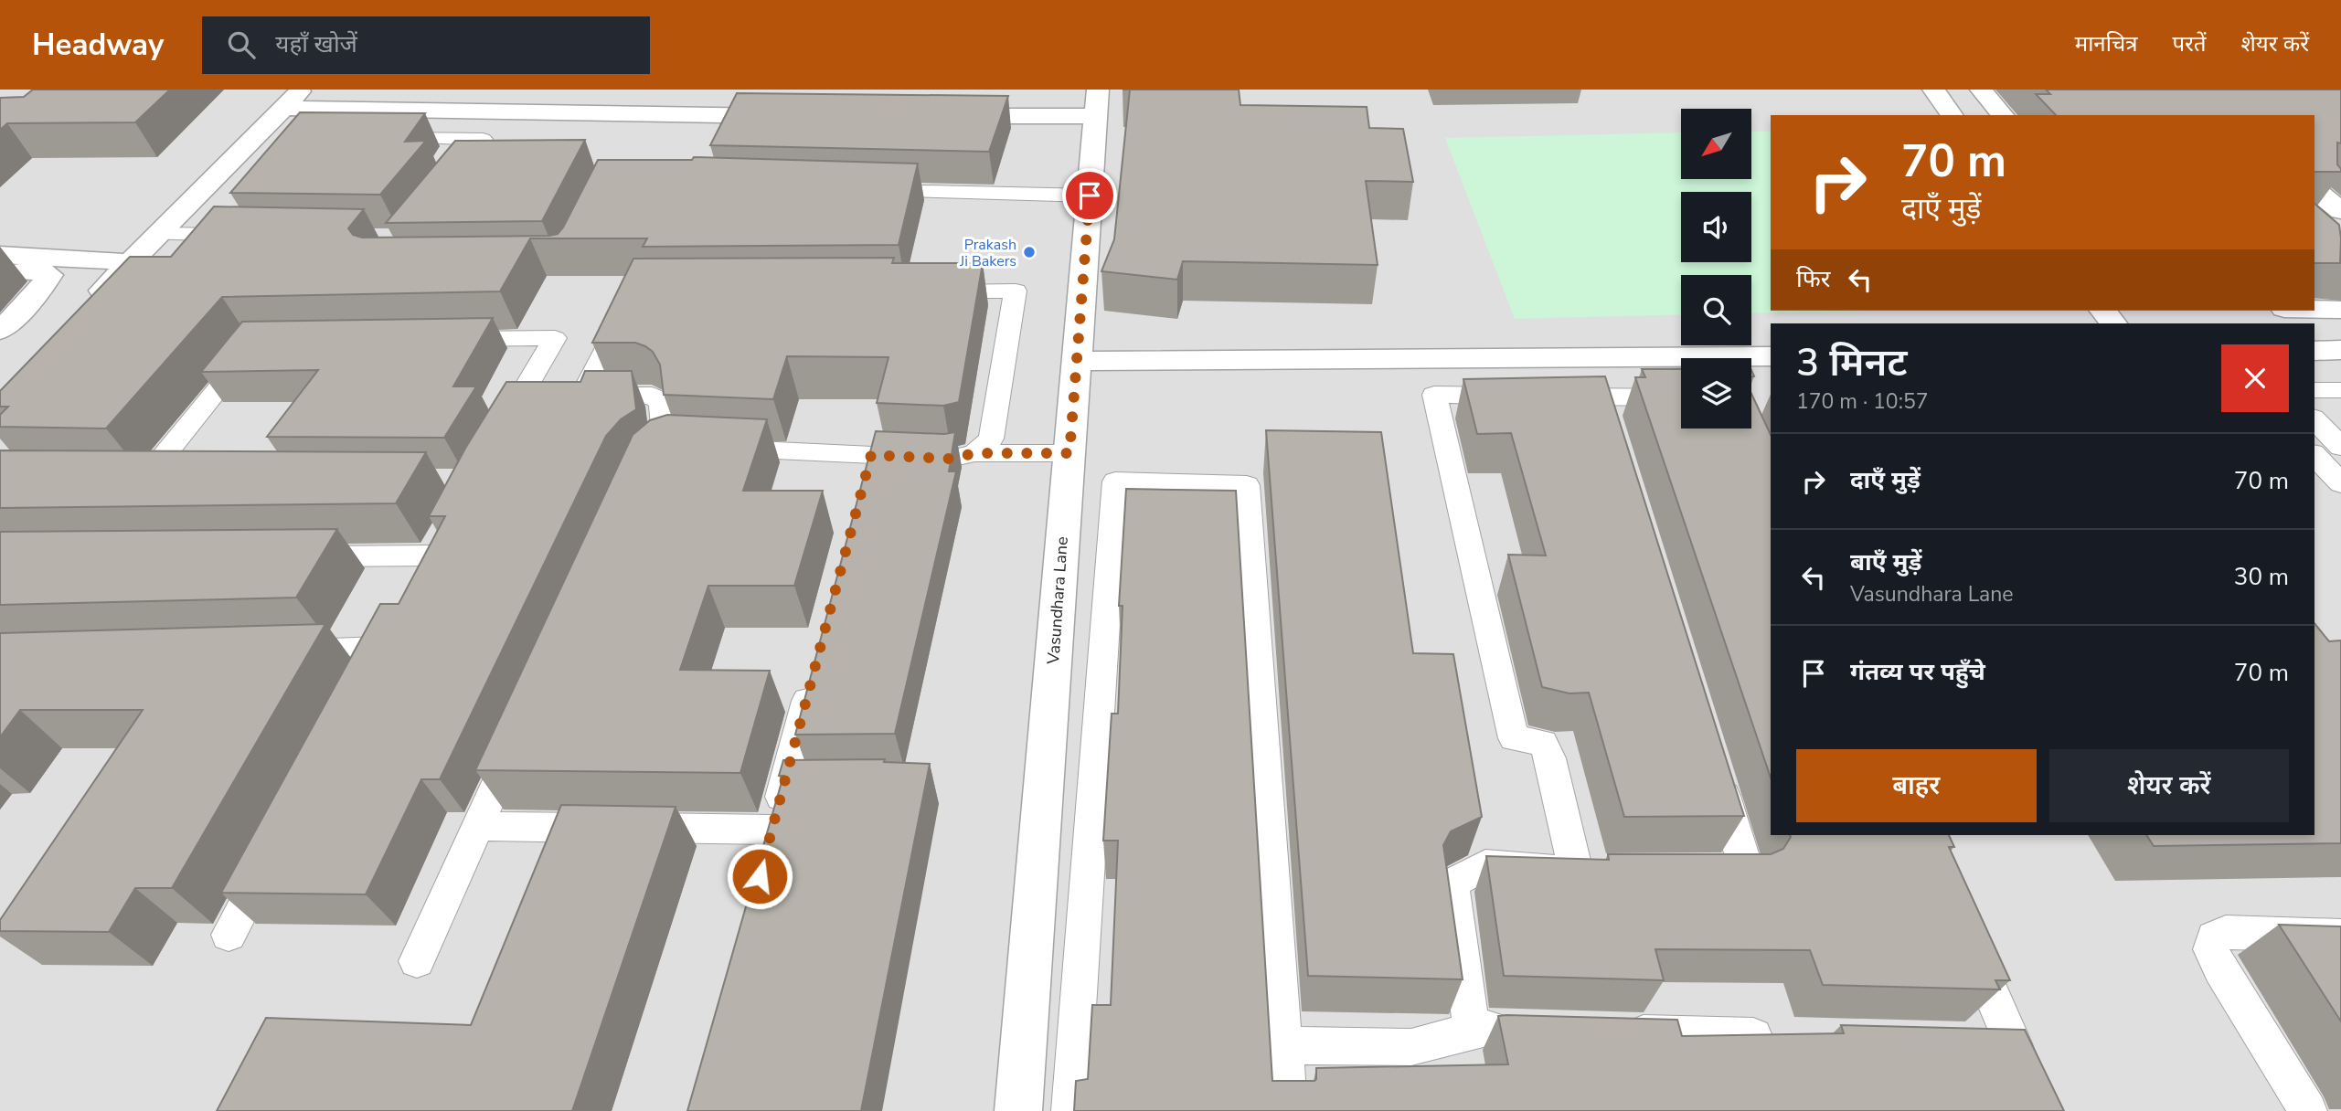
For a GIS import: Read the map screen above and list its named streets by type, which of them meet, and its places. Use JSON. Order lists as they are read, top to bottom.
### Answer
{
  "streets": {
    "street": ["Vasundhara Lane"]
  },
  "places": ["Prakash Ji Bakers"],
  "north": "bottom left",
  "page": {
    "header": "Headway",
    "search": "यहाँ खोजें",
    "nav": ["मानचित्र", "परतें", "शेयर करें"],
    "turn": ["70 m", "दाएँ मुड़ें"],
    "then": "फिर",
    "heading": ["3 मिनट", "170 m · 10:57"],
    "list": [
      {
        "name": "दाएँ मुड़ें",
        "value": "70 m"
      },
      {
        "name": "बाएँ मुड़ें",
        "note": "Vasundhara Lane",
        "value": "30 m"
      },
      {
        "name": "गंतव्य पर पहुँचे",
        "value": "70 m"
      }
    ],
    "buttons": ["बाहर", "शेयर करें"]
  }
}
